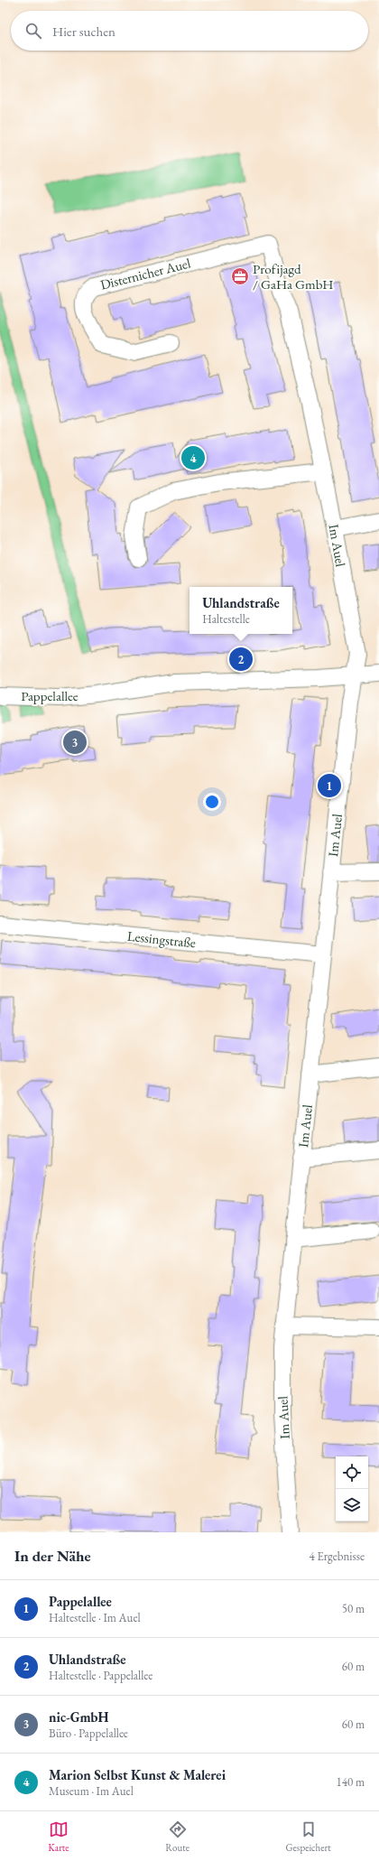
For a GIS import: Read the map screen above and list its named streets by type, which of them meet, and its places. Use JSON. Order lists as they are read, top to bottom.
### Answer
{
  "streets": {
    "street": [
      "Disternicher Auel",
      "Im Auel",
      "Pappelallee",
      "Lessingstraße"
    ]
  },
  "crossings": [
    ["Disternicher Auel", "Im Auel"],
    ["Im Auel", "Pappelallee"],
    ["Im Auel", "Lessingstraße"]
  ],
  "places": {
    "office": ["Profijagd / GaHa GmbH"]
  },
  "page": {
    "search": "Hier suchen",
    "pins": [
      "4",
      "2",
      "3",
      "1"
    ],
    "popup": ["Uhlandstraße", "Haltestelle"],
    "heading": ["In der Nähe", "4 Ergebnisse"],
    "list": [
      {
        "mark": "1",
        "name": "Pappelallee",
        "note": "Haltestelle · Im Auel",
        "value": "50 m"
      },
      {
        "mark": "2",
        "name": "Uhlandstraße",
        "note": "Haltestelle · Pappelallee",
        "value": "60 m"
      },
      {
        "mark": "3",
        "name": "nic-GmbH",
        "note": "Büro · Pappelallee",
        "value": "60 m"
      },
      {
        "mark": "4",
        "name": "Marion Selbst Kunst & Malerei",
        "note": "Museum · Im Auel",
        "value": "140 m"
      }
    ],
    "nav": ["Karte", "Route", "Gespeichert"]
  }
}
